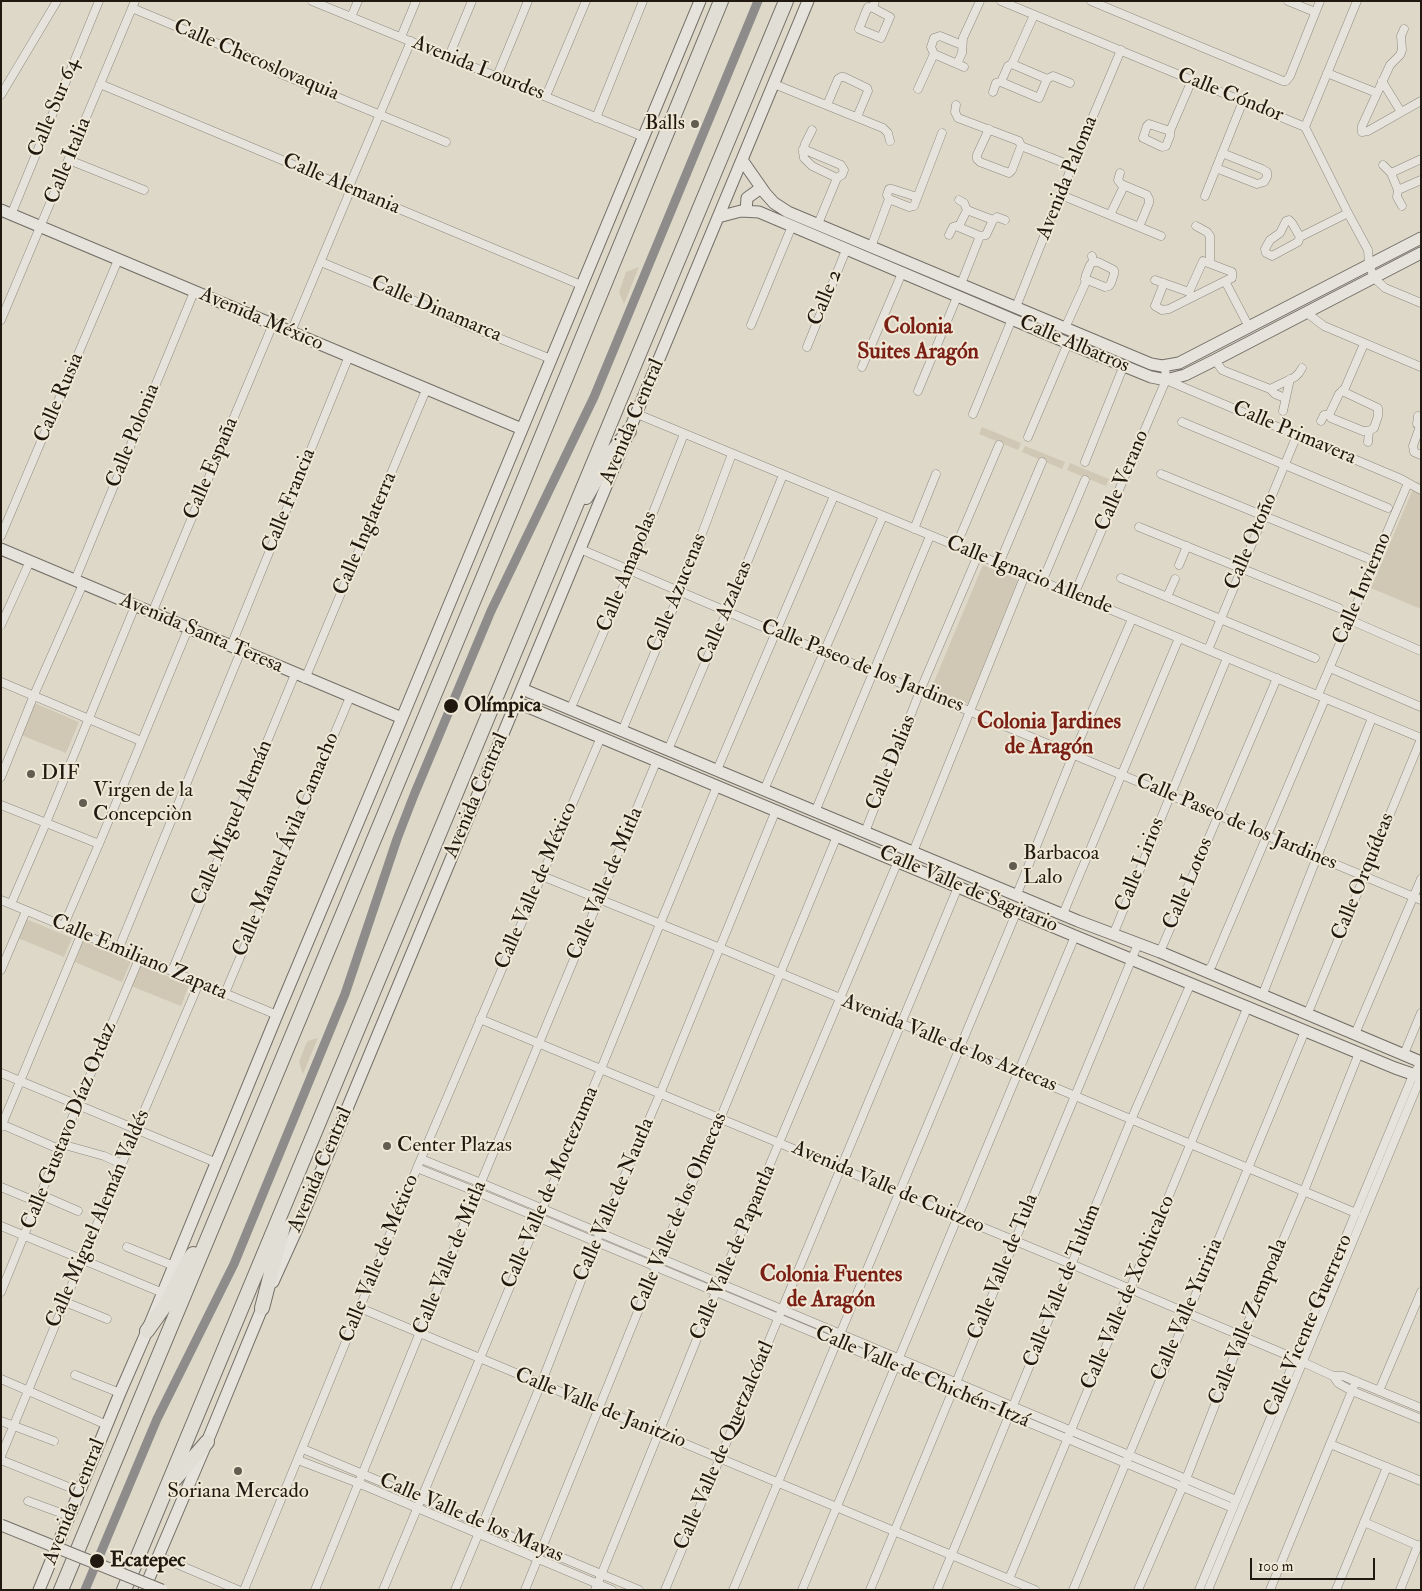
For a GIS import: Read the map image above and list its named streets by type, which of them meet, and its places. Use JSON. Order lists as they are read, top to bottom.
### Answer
{
  "streets": {
    "highway": ["Avenida Central"],
    "street": [
      "Calle Checoslovaquia",
      "Avenida Lourdes",
      "Calle Cóndor",
      "Calle Sur 64",
      "Calle Italia",
      "Avenida Paloma",
      "Calle Alemania",
      "Calle 2",
      "Calle Dinamarca",
      "Avenida México",
      "Calle Albatros",
      "Calle Rusia",
      "Calle Primavera",
      "Calle Polonia",
      "Calle España",
      "Calle Verano",
      "Calle Francia",
      "Calle Inglaterra",
      "Calle Otoño",
      "Calle Amapolas",
      "Calle Ignacio Allende",
      "Calle Invierno",
      "Calle Azucenas",
      "Calle Azaleas",
      "Avenida Santa Teresa",
      "Calle Paseo de los Jardines",
      "Calle Dalias",
      "Calle Miguel Alemán",
      "Calle Manuel Ávila Camacho",
      "Calle Lirios",
      "Calle Orquídeas",
      "Calle Valle de Mitla",
      "Calle Lotos",
      "Calle Valle de México",
      "Calle Valle de Sagitario",
      "Calle Emiliano Zapata",
      "Avenida Valle de los Aztecas",
      "Calle Gustavo Díaz Ordaz",
      "Calle Valle de Moctezuma",
      "Avenida Valle de Cuitzeo",
      "Calle Valle de Nautla",
      "Calle Valle de los Olmecas",
      "Calle Miguel Alemán Valdés",
      "Calle Valle de Papantla",
      "Calle Valle de Tula",
      "Calle Valle de Tulúm",
      "Calle Valle de Xochicalco",
      "Calle Valle Yuriria",
      "Calle Valle Zempoala",
      "Calle Vicente Guerrero",
      "Calle Valle de Chichén-Itzá",
      "Calle Valle de Janitzio",
      "Calle Valle de Quetzalcóatl",
      "Calle Valle de los Mayas"
    ]
  },
  "crossings": [
    ["Calle Checoslovaquia", "Calle Italia"],
    ["Avenida Lourdes", "Avenida Central"],
    ["Calle Cóndor", "Avenida Paloma"],
    ["Calle Sur 64", "Avenida México"],
    ["Calle Italia", "Calle Alemania"],
    ["Calle Italia", "Avenida México"],
    ["Avenida Paloma", "Calle Albatros"],
    ["Calle Alemania", "Avenida Central"],
    ["Calle 2", "Calle Albatros"],
    ["Calle Dinamarca", "Avenida Central"],
    ["Avenida México", "Calle Rusia"],
    ["Avenida México", "Avenida Central"],
    ["Avenida México", "Calle Polonia"],
    ["Avenida México", "Calle España"],
    ["Avenida México", "Calle Francia"],
    ["Avenida México", "Calle Inglaterra"],
    ["Calle Albatros", "Avenida Central"],
    ["Calle Albatros", "Calle Primavera"],
    ["Calle Albatros", "Calle Verano"],
    ["Avenida Central", "Calle Ignacio Allende"],
    ["Avenida Central", "Avenida Santa Teresa"],
    ["Avenida Central", "Calle Paseo de los Jardines"],
    ["Avenida Central", "Calle Valle de Sagitario"],
    ["Avenida Central", "Calle Emiliano Zapata"],
    ["Calle Primavera", "Calle Verano"],
    ["Calle Primavera", "Calle Otoño"],
    ["Calle Primavera", "Calle Invierno"],
    ["Calle Polonia", "Avenida Santa Teresa"],
    ["Calle España", "Avenida Santa Teresa"],
    ["Calle Verano", "Calle Ignacio Allende"],
    ["Calle Francia", "Avenida Santa Teresa"],
    ["Calle Inglaterra", "Avenida Santa Teresa"],
    ["Calle Inglaterra", "Calle Miguel Alemán"],
    ["Calle Otoño", "Calle Ignacio Allende"],
    ["Calle Amapolas", "Calle Ignacio Allende"],
    ["Calle Amapolas", "Calle Paseo de los Jardines"],
    ["Calle Amapolas", "Calle Valle de Sagitario"],
    ["Calle Ignacio Allende", "Calle Invierno"],
    ["Calle Ignacio Allende", "Calle Azucenas"],
    ["Calle Ignacio Allende", "Calle Azaleas"],
    ["Calle Ignacio Allende", "Calle Dalias"],
    ["Calle Ignacio Allende", "Calle Lirios"],
    ["Calle Ignacio Allende", "Calle Orquídeas"],
    ["Calle Ignacio Allende", "Calle Lotos"],
    ["Calle Invierno", "Calle Paseo de los Jardines"],
    ["Calle Invierno", "Calle Valle de Sagitario"],
    ["Calle Azucenas", "Calle Paseo de los Jardines"],
    ["Calle Azucenas", "Calle Valle de Sagitario"],
    ["Calle Azaleas", "Calle Paseo de los Jardines"],
    ["Calle Azaleas", "Calle Valle de Sagitario"],
    ["Avenida Santa Teresa", "Calle Miguel Alemán"],
    ["Avenida Santa Teresa", "Calle Manuel Ávila Camacho"],
    ["Calle Paseo de los Jardines", "Calle Dalias"],
    ["Calle Paseo de los Jardines", "Calle Lirios"],
    ["Calle Paseo de los Jardines", "Calle Orquídeas"],
    ["Calle Paseo de los Jardines", "Calle Lotos"],
    ["Calle Dalias", "Calle Valle de Sagitario"],
    ["Calle Miguel Alemán", "Calle Emiliano Zapata"],
    ["Calle Manuel Ávila Camacho", "Calle Emiliano Zapata"],
    ["Calle Lirios", "Calle Valle de Sagitario"],
    ["Calle Orquídeas", "Calle Valle de Sagitario"],
    ["Calle Valle de Mitla", "Calle Valle de Sagitario"],
    ["Calle Valle de Mitla", "Avenida Valle de los Aztecas"],
    ["Calle Valle de Mitla", "Avenida Valle de Cuitzeo"],
    ["Calle Valle de Mitla", "Calle Valle de Chichén-Itzá"],
    ["Calle Valle de Mitla", "Calle Valle de Janitzio"],
    ["Calle Valle de Mitla", "Calle Valle de los Mayas"],
    ["Calle Lotos", "Calle Valle de Sagitario"],
    ["Calle Valle de México", "Calle Valle de Sagitario"],
    ["Calle Valle de México", "Avenida Valle de los Aztecas"],
    ["Calle Valle de México", "Avenida Valle de Cuitzeo"],
    ["Calle Valle de México", "Calle Valle de Chichén-Itzá"],
    ["Calle Valle de México", "Calle Valle de Janitzio"],
    ["Calle Valle de México", "Calle Valle de los Mayas"],
    ["Calle Valle de Sagitario", "Calle Valle de Moctezuma"],
    ["Calle Valle de Sagitario", "Calle Valle de Nautla"],
    ["Calle Valle de Sagitario", "Calle Valle de los Olmecas"],
    ["Calle Valle de Sagitario", "Calle Valle de Papantla"],
    ["Calle Valle de Sagitario", "Calle Valle de Tula"],
    ["Calle Valle de Sagitario", "Calle Valle de Tulúm"],
    ["Calle Valle de Sagitario", "Calle Valle de Xochicalco"],
    ["Calle Valle de Sagitario", "Calle Valle Yuriria"],
    ["Calle Valle de Sagitario", "Calle Valle Zempoala"],
    ["Calle Valle de Sagitario", "Calle Vicente Guerrero"],
    ["Calle Valle de Sagitario", "Calle Valle de Quetzalcóatl"],
    ["Calle Emiliano Zapata", "Calle Gustavo Díaz Ordaz"],
    ["Calle Emiliano Zapata", "Calle Miguel Alemán Valdés"],
    ["Avenida Valle de los Aztecas", "Calle Valle de Moctezuma"],
    ["Avenida Valle de los Aztecas", "Calle Valle de Nautla"],
    ["Avenida Valle de los Aztecas", "Calle Valle de los Olmecas"],
    ["Avenida Valle de los Aztecas", "Calle Valle de Papantla"],
    ["Avenida Valle de los Aztecas", "Calle Valle de Tula"],
    ["Avenida Valle de los Aztecas", "Calle Valle de Tulúm"],
    ["Avenida Valle de los Aztecas", "Calle Valle de Xochicalco"],
    ["Avenida Valle de los Aztecas", "Calle Valle Yuriria"],
    ["Avenida Valle de los Aztecas", "Calle Valle Zempoala"],
    ["Avenida Valle de los Aztecas", "Calle Vicente Guerrero"],
    ["Avenida Valle de los Aztecas", "Calle Valle de Quetzalcóatl"],
    ["Calle Valle de Moctezuma", "Avenida Valle de Cuitzeo"],
    ["Calle Valle de Moctezuma", "Calle Valle de Chichén-Itzá"],
    ["Calle Valle de Moctezuma", "Calle Valle de Janitzio"],
    ["Calle Valle de Moctezuma", "Calle Valle de los Mayas"],
    ["Avenida Valle de Cuitzeo", "Calle Valle de Nautla"],
    ["Avenida Valle de Cuitzeo", "Calle Valle de los Olmecas"],
    ["Avenida Valle de Cuitzeo", "Calle Valle de Papantla"],
    ["Avenida Valle de Cuitzeo", "Calle Valle de Tula"],
    ["Avenida Valle de Cuitzeo", "Calle Valle de Tulúm"],
    ["Avenida Valle de Cuitzeo", "Calle Valle de Xochicalco"],
    ["Avenida Valle de Cuitzeo", "Calle Valle Yuriria"],
    ["Avenida Valle de Cuitzeo", "Calle Valle Zempoala"],
    ["Avenida Valle de Cuitzeo", "Calle Vicente Guerrero"],
    ["Avenida Valle de Cuitzeo", "Calle Valle de Quetzalcóatl"],
    ["Calle Valle de Nautla", "Calle Valle de Chichén-Itzá"],
    ["Calle Valle de Nautla", "Calle Valle de Janitzio"],
    ["Calle Valle de Nautla", "Calle Valle de los Mayas"],
    ["Calle Valle de los Olmecas", "Calle Valle de Chichén-Itzá"],
    ["Calle Valle de los Olmecas", "Calle Valle de Janitzio"],
    ["Calle Valle de los Olmecas", "Calle Valle de los Mayas"],
    ["Calle Valle de Papantla", "Calle Valle de Chichén-Itzá"],
    ["Calle Valle de Papantla", "Calle Valle de Janitzio"],
    ["Calle Valle de Papantla", "Calle Valle de los Mayas"],
    ["Calle Valle de Tula", "Calle Valle de Chichén-Itzá"],
    ["Calle Valle de Tula", "Calle Valle de Janitzio"],
    ["Calle Valle de Tulúm", "Calle Valle de Chichén-Itzá"],
    ["Calle Valle de Tulúm", "Calle Valle de Janitzio"],
    ["Calle Valle de Xochicalco", "Calle Valle de Chichén-Itzá"],
    ["Calle Valle de Xochicalco", "Calle Valle de Janitzio"],
    ["Calle Valle Yuriria", "Calle Valle de Chichén-Itzá"],
    ["Calle Valle Zempoala", "Calle Valle de Chichén-Itzá"],
    ["Calle Vicente Guerrero", "Calle Valle de Chichén-Itzá"],
    ["Calle Valle de Chichén-Itzá", "Calle Valle de Quetzalcóatl"],
    ["Calle Valle de Janitzio", "Calle Valle de Quetzalcóatl"]
  ],
  "districts": ["Colonia Suites Aragón", "Colonia Jardines de Aragón", "Colonia Fuentes de Aragón"],
  "places": [
    "Balls",
    "Olímpica",
    "DIF",
    "Virgen de la Concepciòn",
    "Barbacoa Lalo",
    "Center Plazas",
    "Soriana Mercado",
    "Ecatepec"
  ],
  "scale_bar": "100 m"
}
